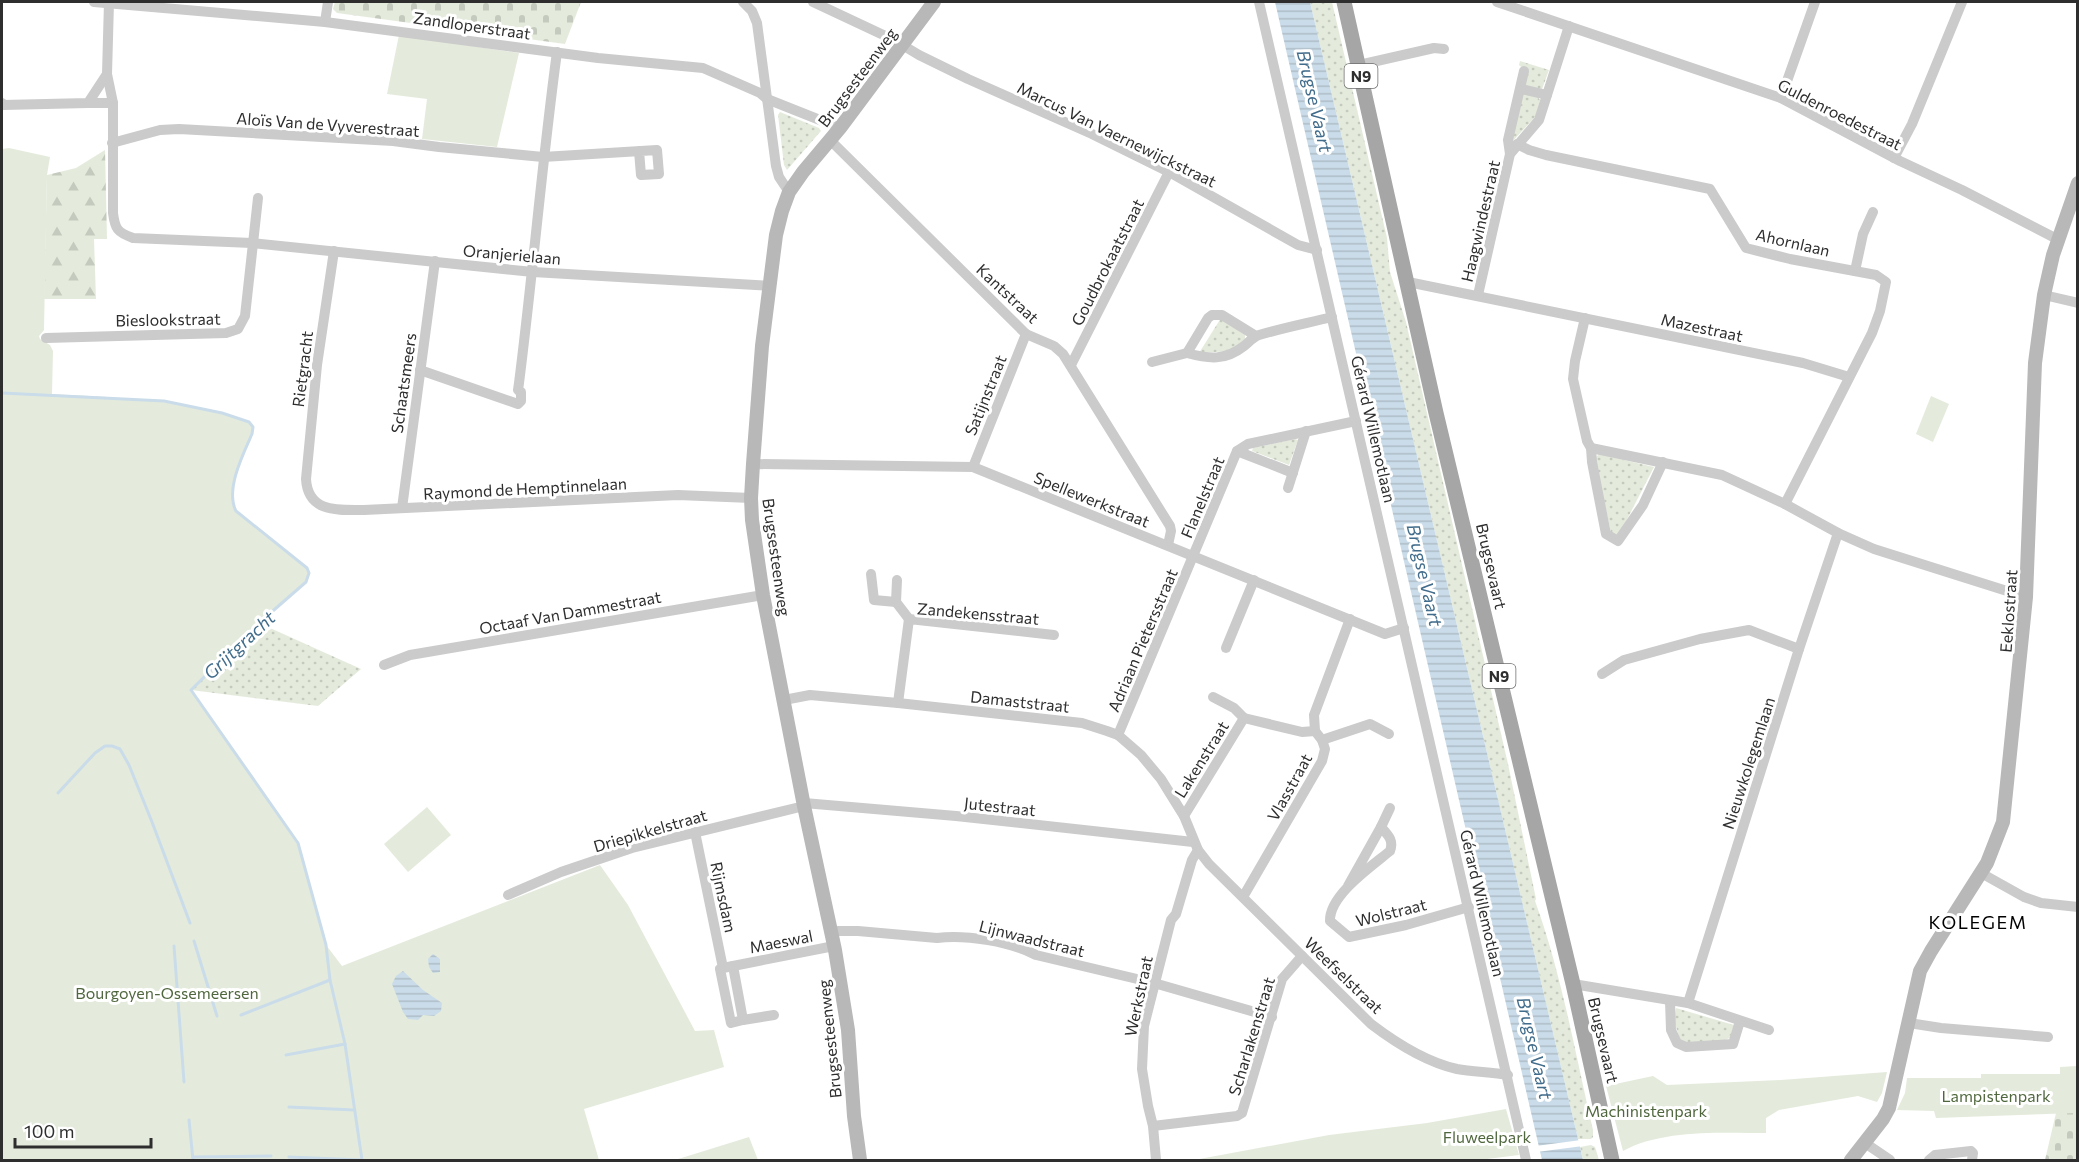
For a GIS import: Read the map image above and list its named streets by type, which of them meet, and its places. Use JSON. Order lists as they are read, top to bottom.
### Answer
{
  "streets": {
    "main road": ["N9", "Brugsevaart"],
    "street": [
      "Zandloperstraat",
      "Brugsesteenweg",
      "Guldenroedestraat",
      "Aloïs Van de Vyverestraat",
      "Marcus Van Vaernewijckstraat",
      "Haagwindestraat",
      "Ahornlaan",
      "Oranjerielaan",
      "Goudbrokaatstraat",
      "Kantstraat",
      "Bieslookstraat",
      "Mazestraat",
      "Rietgracht",
      "Schaatsmeers",
      "Satijnstraat",
      "Gérard Willemotlaan",
      "Raymond de Hemptinnelaan",
      "Flanelstraat",
      "Spellewerkstraat",
      "Eeklostraat",
      "Octaaf Van Dammestraat",
      "Zandekensstraat",
      "Adriaan Pietersstraat",
      "Damaststraat",
      "Lakenstraat",
      "Nieuwkolegemlaan",
      "Vlasstraat",
      "Jutestraat",
      "Driepikkelstraat",
      "Rijmsdam",
      "Wolstraat",
      "Lijnwaadstraat",
      "Maeswal",
      "Weefselstraat",
      "Werkstraat",
      "Scharlakenstraat"
    ]
  },
  "crossings": [
    ["Zandloperstraat", "Brugsesteenweg"],
    ["Brugsesteenweg", "Marcus Van Vaernewijckstraat"],
    ["Brugsesteenweg", "Oranjerielaan"],
    ["Brugsesteenweg", "Kantstraat"],
    ["Brugsesteenweg", "Raymond de Hemptinnelaan"],
    ["Brugsesteenweg", "Spellewerkstraat"],
    ["Brugsesteenweg", "Octaaf Van Dammestraat"],
    ["Brugsesteenweg", "Damaststraat"],
    ["Brugsesteenweg", "Jutestraat"],
    ["Brugsesteenweg", "Driepikkelstraat"],
    ["Brugsesteenweg", "Lijnwaadstraat"],
    ["Brugsesteenweg", "Maeswal"],
    ["Guldenroedestraat", "Haagwindestraat"],
    ["Guldenroedestraat", "Eeklostraat"],
    ["Aloïs Van de Vyverestraat", "Oranjerielaan"],
    ["Marcus Van Vaernewijckstraat", "Goudbrokaatstraat"],
    ["Marcus Van Vaernewijckstraat", "Gérard Willemotlaan"],
    ["Haagwindestraat", "Ahornlaan"],
    ["Haagwindestraat", "Mazestraat"],
    ["Ahornlaan", "Mazestraat"],
    ["Oranjerielaan", "Bieslookstraat"],
    ["Oranjerielaan", "Rietgracht"],
    ["Oranjerielaan", "Schaatsmeers"],
    ["Goudbrokaatstraat", "Kantstraat"],
    ["Kantstraat", "Satijnstraat"],
    ["Kantstraat", "Spellewerkstraat"],
    ["Mazestraat", "Brugsevaart"],
    ["Rietgracht", "Raymond de Hemptinnelaan"],
    ["Schaatsmeers", "Raymond de Hemptinnelaan"],
    ["Satijnstraat", "Spellewerkstraat"],
    ["Gérard Willemotlaan", "Flanelstraat"],
    ["Gérard Willemotlaan", "Spellewerkstraat"],
    ["Gérard Willemotlaan", "Wolstraat"],
    ["Gérard Willemotlaan", "Weefselstraat"],
    ["Flanelstraat", "Spellewerkstraat"],
    ["Flanelstraat", "Adriaan Pietersstraat"],
    ["Spellewerkstraat", "Adriaan Pietersstraat"],
    ["Spellewerkstraat", "Vlasstraat"],
    ["Zandekensstraat", "Damaststraat"],
    ["Adriaan Pietersstraat", "Damaststraat"],
    ["Damaststraat", "Lakenstraat"],
    ["Damaststraat", "Jutestraat"],
    ["Damaststraat", "Weefselstraat"],
    ["Damaststraat", "Werkstraat"],
    ["Lakenstraat", "Vlasstraat"],
    ["Vlasstraat", "Weefselstraat"],
    ["Jutestraat", "Driepikkelstraat"],
    ["Jutestraat", "Weefselstraat"],
    ["Jutestraat", "Werkstraat"],
    ["Driepikkelstraat", "Rijmsdam"],
    ["Rijmsdam", "Maeswal"],
    ["Lijnwaadstraat", "Werkstraat"],
    ["Lijnwaadstraat", "Scharlakenstraat"],
    ["Weefselstraat", "Werkstraat"],
    ["Weefselstraat", "Scharlakenstraat"],
    ["Werkstraat", "Scharlakenstraat"]
  ],
  "districts": ["KOLEGEM"],
  "water": ["Brugse Vaart", "Grijtgracht"],
  "parks": [
    "Bourgoyen-Ossemeersen",
    "Lampistenpark",
    "Machinistenpark",
    "Fluweelpark"
  ],
  "scale_bar": "100 m"
}
